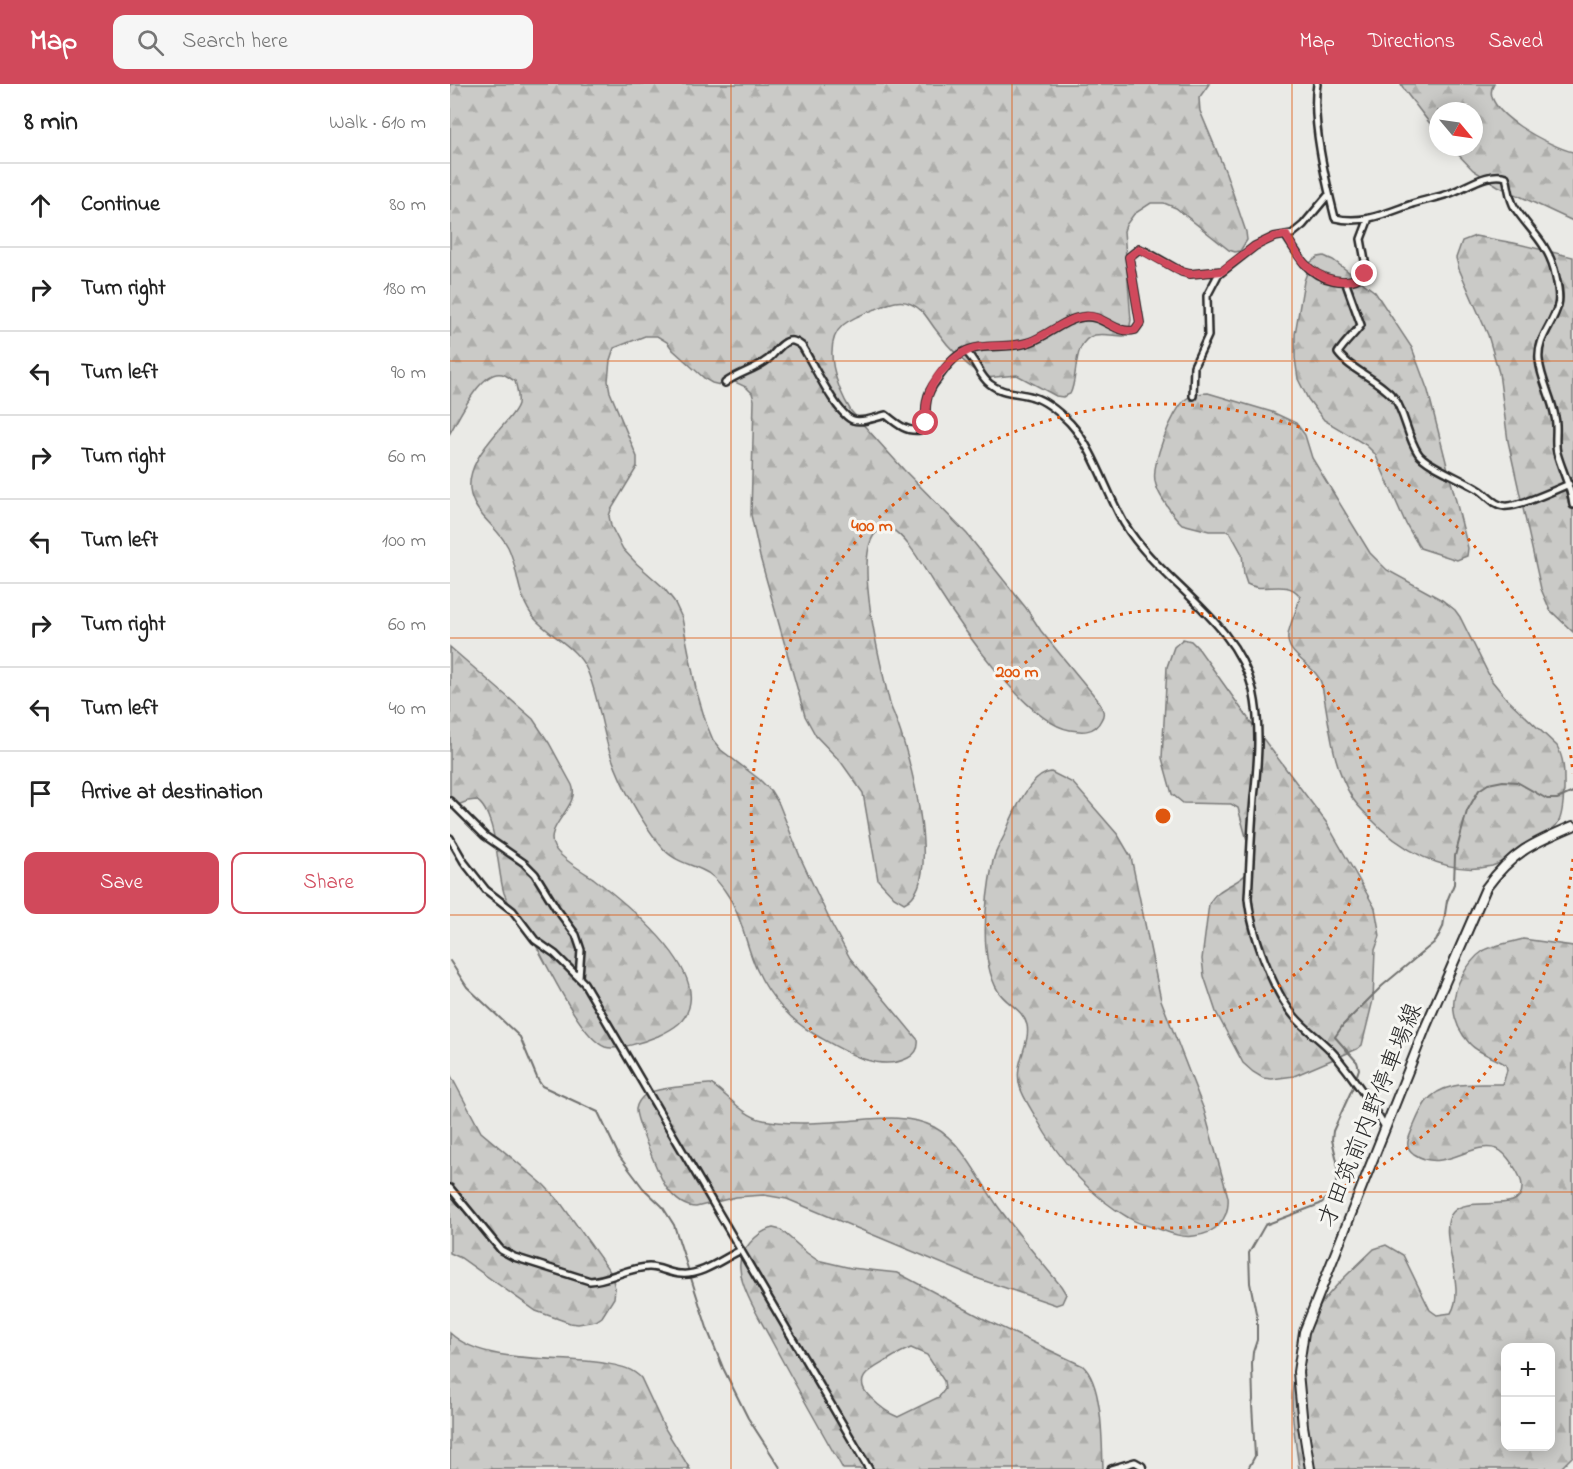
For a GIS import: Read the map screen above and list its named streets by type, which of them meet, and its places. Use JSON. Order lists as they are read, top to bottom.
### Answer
{
  "streets": {
    "main road": ["才田筑前内野停車場線"]
  },
  "north": "bottom right",
  "page": {
    "header": "Map",
    "search": "Search here",
    "nav": ["Map", "Directions", "Saved"],
    "heading": ["8 min", "Walk · 610 m"],
    "list": [
      ["Continue", "80 m"],
      ["Turn right", "180 m"],
      ["Turn left", "90 m"],
      ["Turn right", "60 m"],
      ["Turn left", "100 m"],
      ["Turn right", "60 m"],
      ["Turn left", "40 m"],
      "Arrive at destination"
    ],
    "buttons": ["Save", "Share"],
    "map_buttons": ["+", "−"]
  },
  "rings": ["400 m", "200 m"]
}
